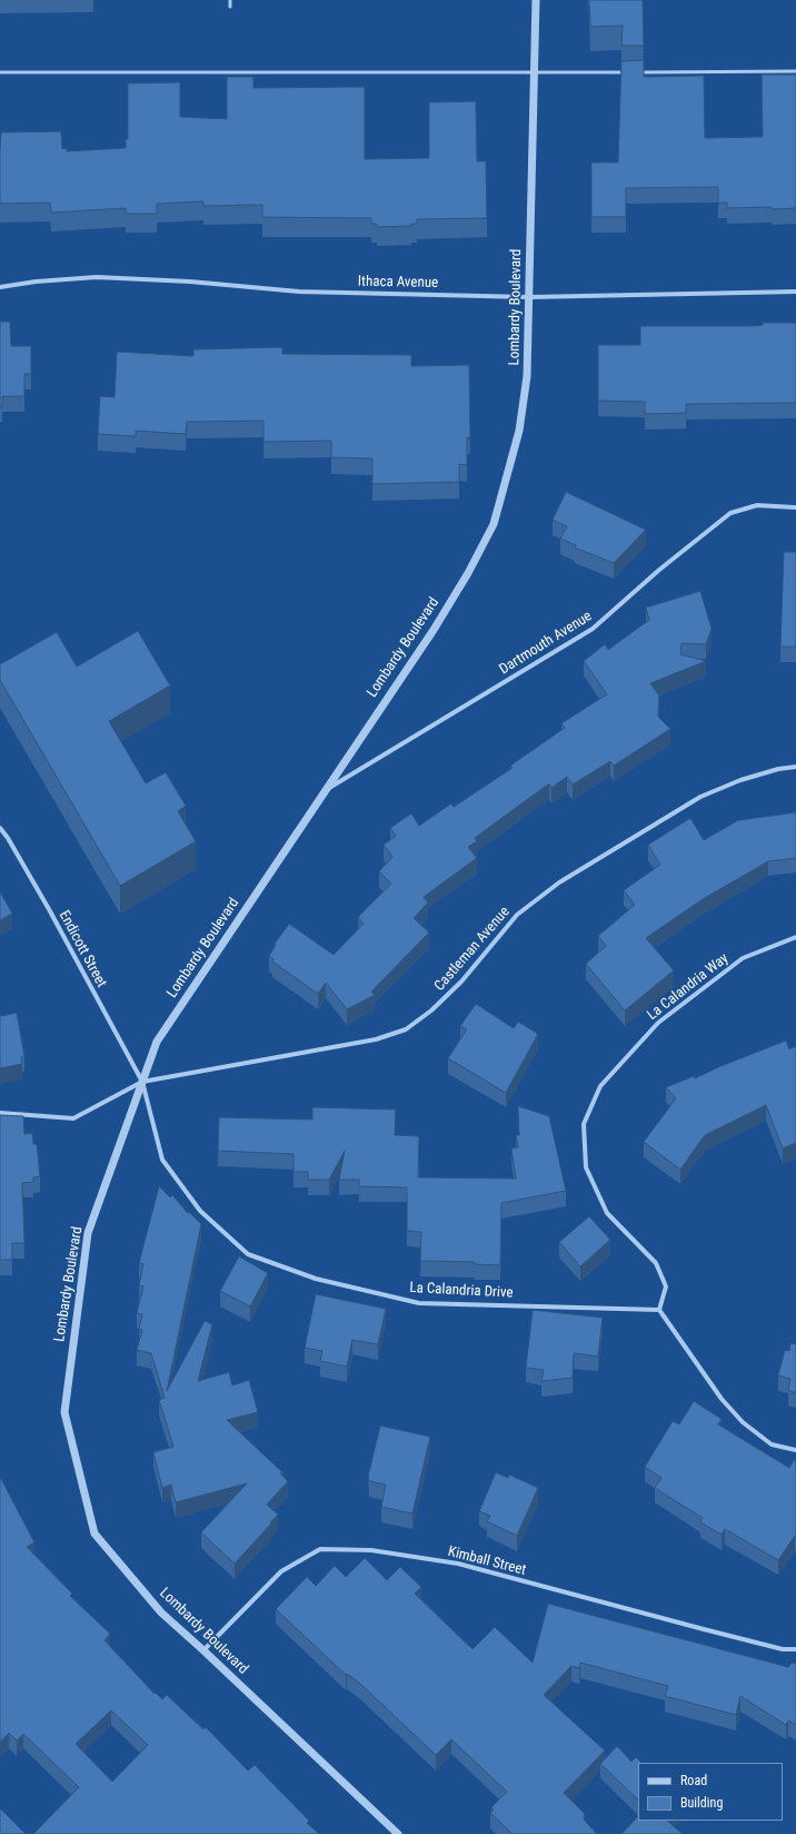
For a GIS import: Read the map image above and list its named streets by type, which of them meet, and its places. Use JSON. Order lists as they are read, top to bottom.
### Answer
{
  "streets": {
    "street": [
      "Ithaca Avenue",
      "Lombardy Boulevard",
      "Dartmouth Avenue",
      "Endicott Street",
      "Castleman Avenue",
      "La Calandria Way",
      "La Calandria Drive",
      "Kimball Street"
    ]
  },
  "crossings": [
    ["Ithaca Avenue", "Lombardy Boulevard"],
    ["Lombardy Boulevard", "Dartmouth Avenue"],
    ["Lombardy Boulevard", "Endicott Street"],
    ["Lombardy Boulevard", "Castleman Avenue"],
    ["Lombardy Boulevard", "La Calandria Drive"],
    ["Lombardy Boulevard", "Kimball Street"],
    ["Endicott Street", "Castleman Avenue"],
    ["Endicott Street", "La Calandria Drive"],
    ["Castleman Avenue", "La Calandria Drive"],
    ["La Calandria Way", "La Calandria Drive"]
  ],
  "legend": ["Road", "Building"]
}
